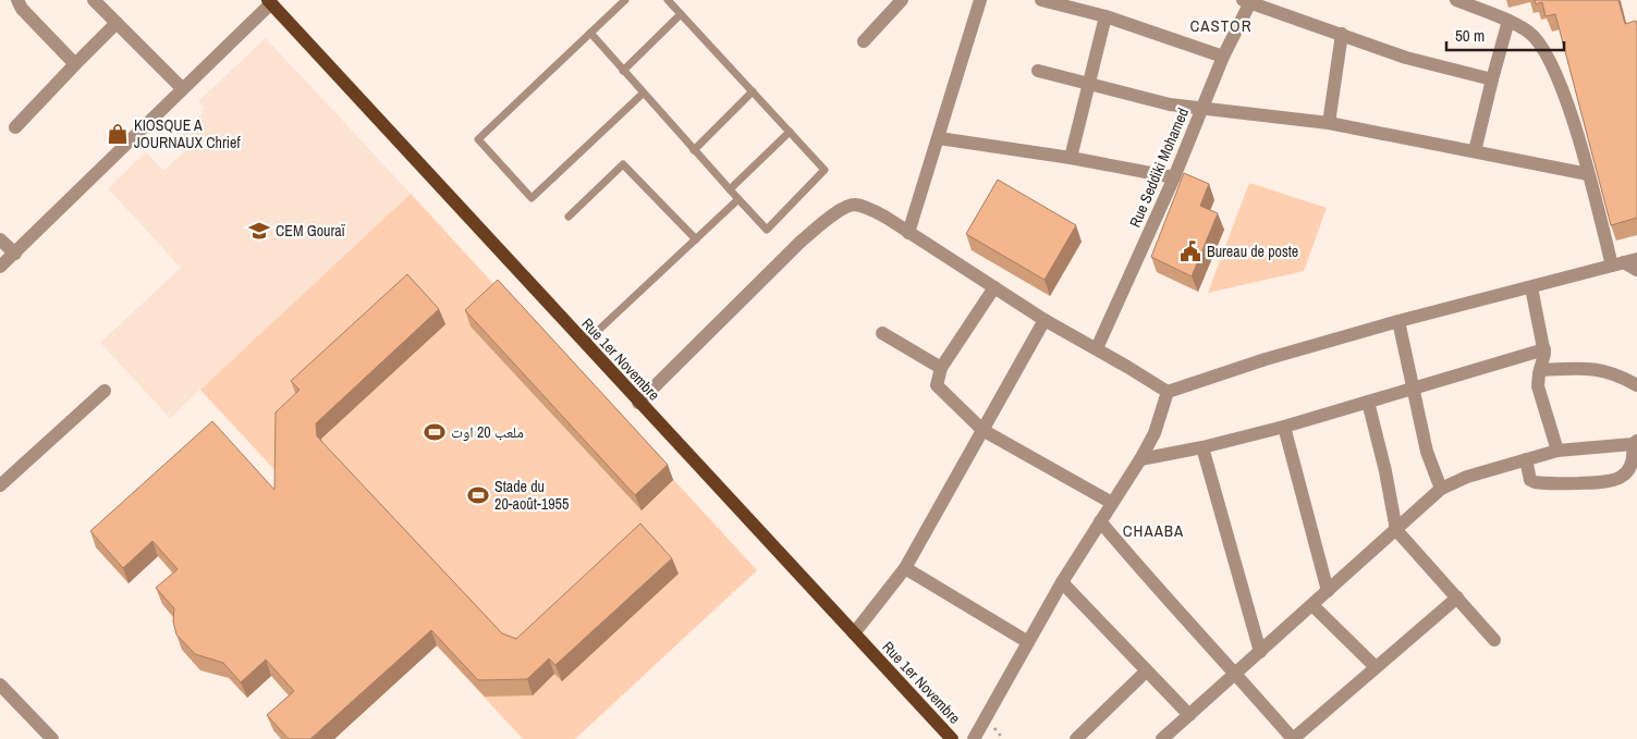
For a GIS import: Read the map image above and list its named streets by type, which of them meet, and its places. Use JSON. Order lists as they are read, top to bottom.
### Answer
{
  "streets": {
    "main road": ["Rue 1er Novembre"],
    "street": ["Rue Seddiki Mohamed"]
  },
  "districts": ["CASTOR", "CHAABA"],
  "places": {
    "shop": ["KIOSQUE A JOURNAUX Chrief"],
    "school or university": ["CEM Gouraï"],
    "public building": ["Bureau de poste"],
    "sports": ["ملعب 20 اوت", "Stade du 20-août-1955"]
  },
  "scale_bar": "50 m"
}
